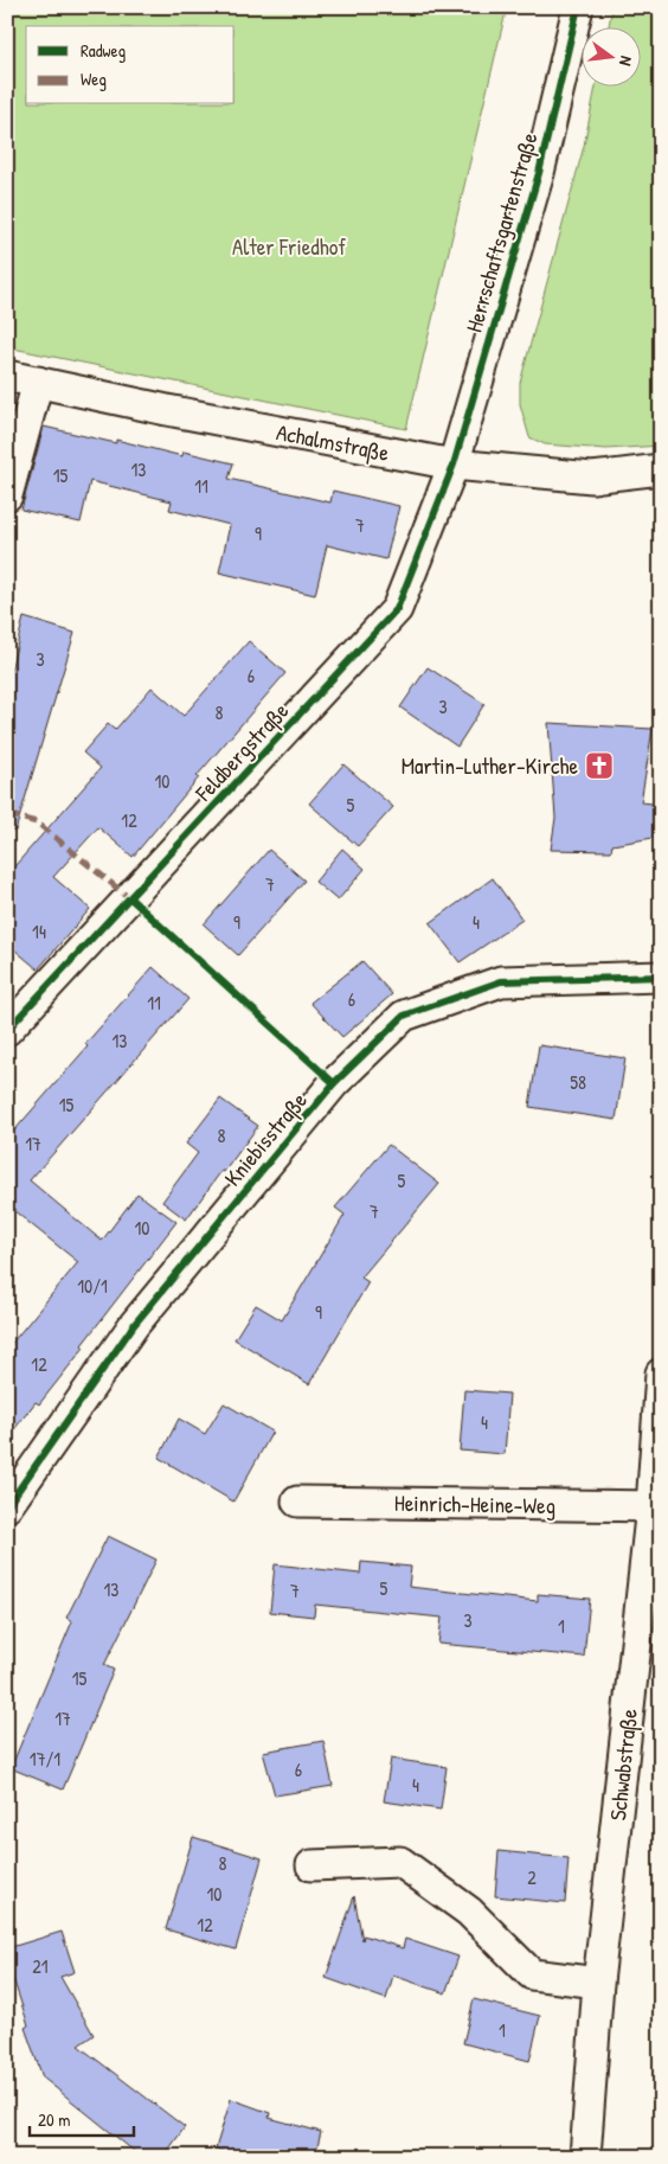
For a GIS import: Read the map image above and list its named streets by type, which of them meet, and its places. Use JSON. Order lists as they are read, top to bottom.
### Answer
{
  "streets": {
    "street": [
      "Herrschaftsgartenstraße",
      "Achalmstraße",
      "Feldbergstraße",
      "Kniebisstraße",
      "Heinrich-Heine-Weg",
      "Schwabstraße"
    ]
  },
  "crossings": [
    ["Herrschaftsgartenstraße", "Achalmstraße"],
    ["Herrschaftsgartenstraße", "Feldbergstraße"],
    ["Achalmstraße", "Feldbergstraße"],
    ["Heinrich-Heine-Weg", "Schwabstraße"]
  ],
  "parks": ["Alter Friedhof"],
  "places": {
    "church": ["Martin-Luther-Kirche"]
  },
  "house_numbers": [
    "13",
    "15",
    "11",
    "7",
    "9",
    "3",
    "6",
    "3",
    "8",
    "10",
    "5",
    "12",
    "7",
    "9",
    "4",
    "14",
    "6",
    "11",
    "13",
    "58",
    "15",
    "8",
    "17",
    "5",
    "7",
    "10",
    "10/1",
    "9",
    "12",
    "4",
    "5",
    "13",
    "7",
    "3",
    "1",
    "15",
    "17",
    "17/1",
    "6",
    "4",
    "8",
    "2",
    "10",
    "12",
    "21",
    "1"
  ],
  "legend": ["Radweg", "Weg"],
  "scale_bar": "20 m",
  "north": "right"
}
